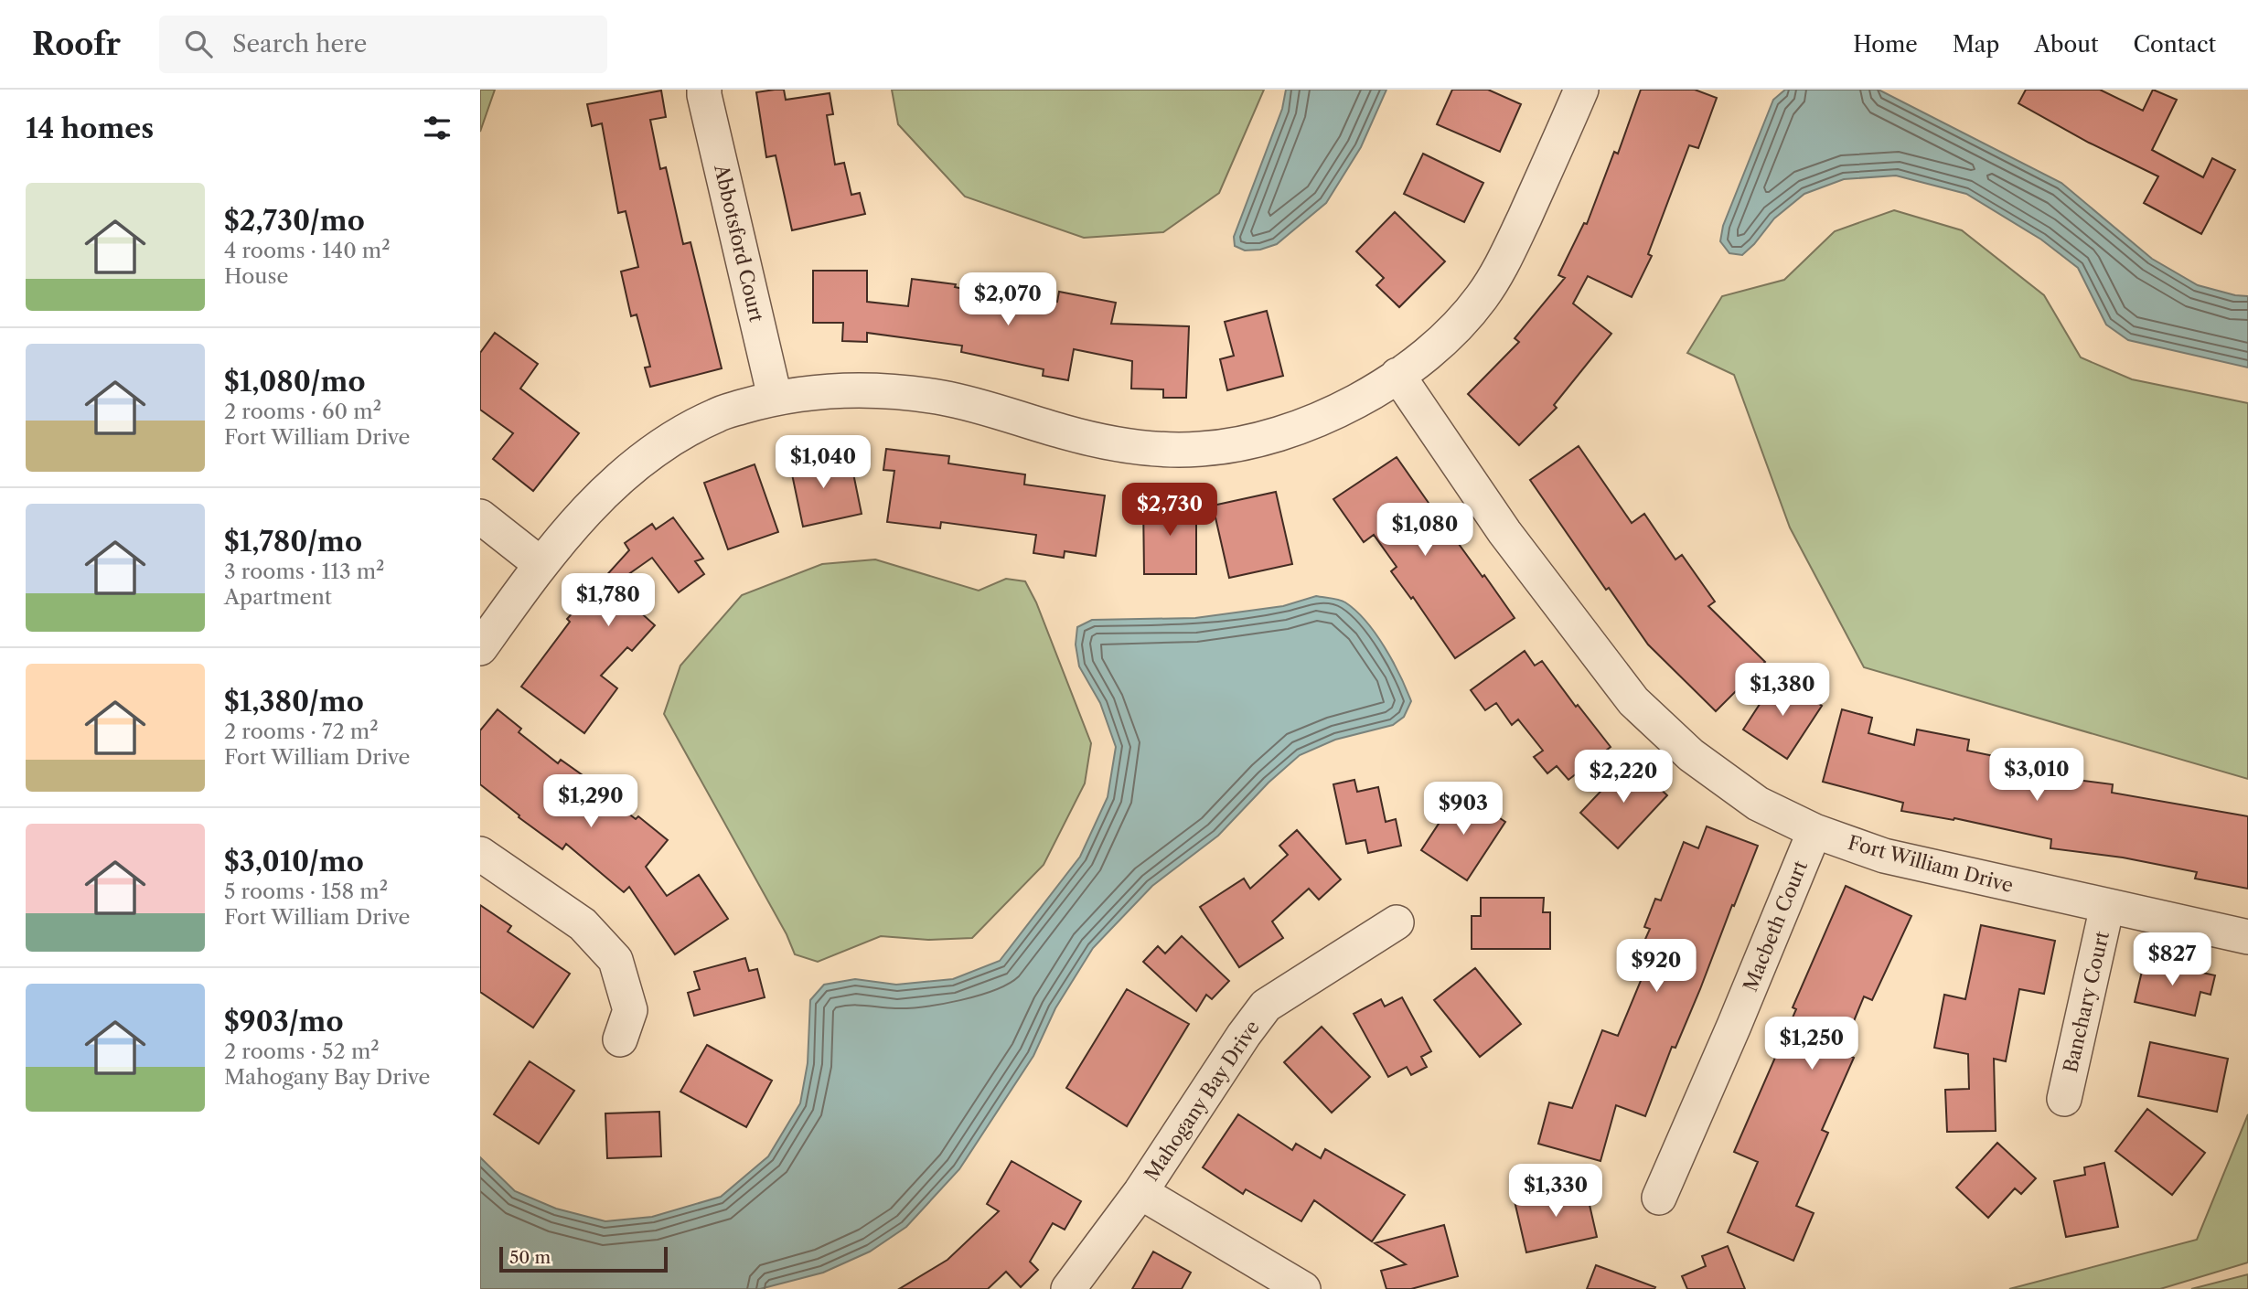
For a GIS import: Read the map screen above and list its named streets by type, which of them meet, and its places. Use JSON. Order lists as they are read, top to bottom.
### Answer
{
  "streets": {
    "street": [
      "Abbotsford Court",
      "Fort William Drive",
      "Macbeth Court",
      "Banchary Court",
      "Mahogany Bay Drive"
    ]
  },
  "crossings": [
    ["Fort William Drive", "Macbeth Court"],
    ["Fort William Drive", "Banchary Court"]
  ],
  "scale_bar": "50 m",
  "page": {
    "header": "Roofr",
    "search": "Search here",
    "nav": [
      "Home",
      "Map",
      "About",
      "Contact"
    ],
    "heading": "14 homes",
    "list": [
      {
        "name": "$2,730/mo",
        "note": "4 rooms · 140 m² · House"
      },
      {
        "name": "$1,080/mo",
        "note": "2 rooms · 60 m² · Fort William Drive"
      },
      {
        "name": "$1,780/mo",
        "note": "3 rooms · 113 m² · Apartment"
      },
      {
        "name": "$1,380/mo",
        "note": "2 rooms · 72 m² · Fort William Drive"
      },
      {
        "name": "$3,010/mo",
        "note": "5 rooms · 158 m² · Fort William Drive"
      },
      {
        "name": "$903/mo",
        "note": "2 rooms · 52 m² · Mahogany Bay Drive"
      }
    ],
    "price": [
      "$2,070",
      "$1,040",
      "$2,730",
      "$1,080",
      "$1,780",
      "$1,380",
      "$3,010",
      "$2,220",
      "$1,290",
      "$903",
      "$827",
      "$920",
      "$1,250",
      "$1,330"
    ],
    "scale": "50 m"
  }
}
